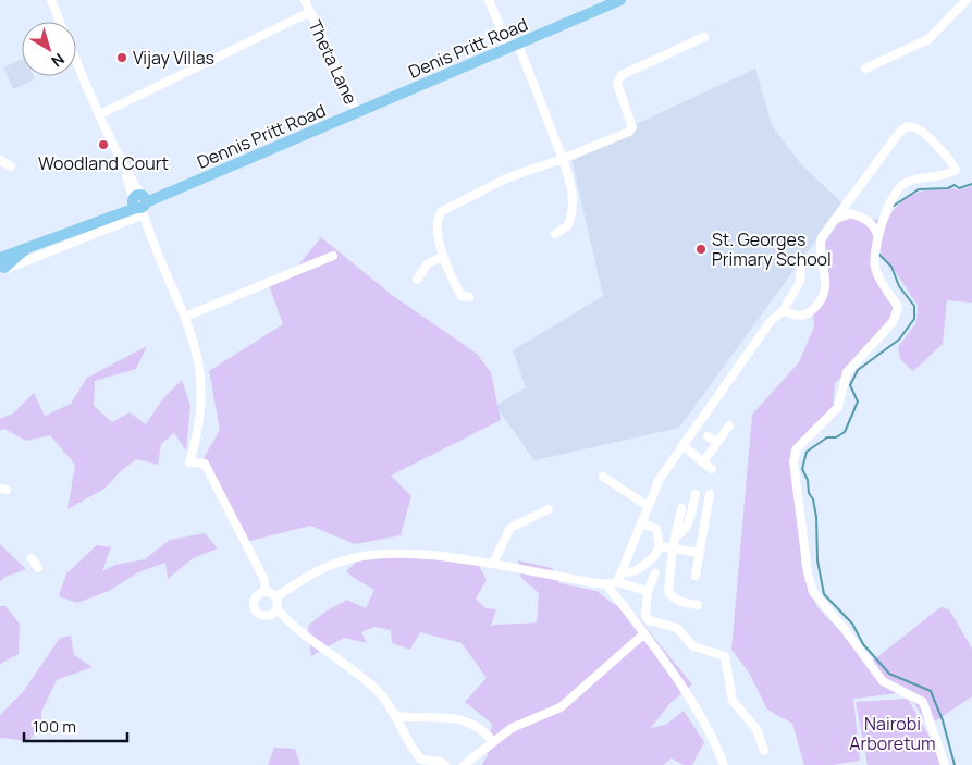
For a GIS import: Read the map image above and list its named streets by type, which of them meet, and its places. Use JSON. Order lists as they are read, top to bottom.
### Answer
{
  "streets": {
    "main road": ["Denis Pritt Road", "Dennis Pritt Road"],
    "street": ["Theta Lane"]
  },
  "crossings": [
    ["Denis Pritt Road", "Theta Lane"],
    ["Denis Pritt Road", "Dennis Pritt Road"],
    ["Theta Lane", "Dennis Pritt Road"]
  ],
  "parks": ["Nairobi Arboretum"],
  "places": ["Vijay Villas", "Woodland Court", "St. Georges Primary School"],
  "scale_bar": "100 m",
  "north": "bottom right"
}
